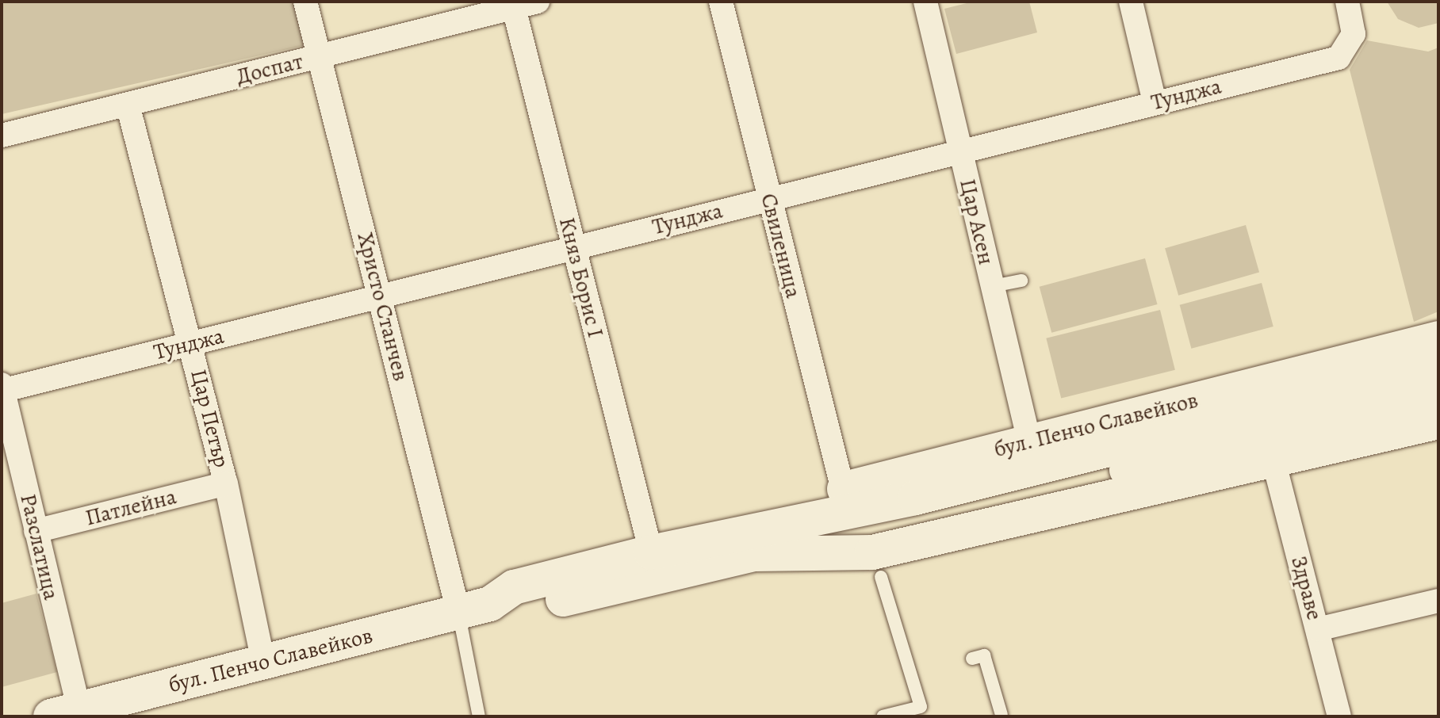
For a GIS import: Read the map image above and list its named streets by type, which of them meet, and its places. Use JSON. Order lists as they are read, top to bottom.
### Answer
{
  "streets": {
    "main road": ["бул. Пенчо Славейков"],
    "street": [
      "Доспат",
      "Тунджа",
      "Цар Асен",
      "Свиленица",
      "Княз Борис I",
      "Христо Станчев",
      "Цар Петър",
      "Патлейна",
      "Разслатица",
      "Здраве"
    ]
  },
  "crossings": [
    ["Доспат", "Княз Борис I"],
    ["Доспат", "Христо Станчев"],
    ["Доспат", "Цар Петър"],
    ["Тунджа", "Цар Асен"],
    ["Тунджа", "Свиленица"],
    ["Тунджа", "Княз Борис I"],
    ["Тунджа", "Христо Станчев"],
    ["Тунджа", "Цар Петър"],
    ["Тунджа", "Разслатица"],
    ["Цар Асен", "бул. Пенчо Славейков"],
    ["Свиленица", "бул. Пенчо Славейков"],
    ["Княз Борис I", "бул. Пенчо Славейков"],
    ["Христо Станчев", "бул. Пенчо Славейков"],
    ["Цар Петър", "бул. Пенчо Славейков"],
    ["Цар Петър", "Патлейна"],
    ["бул. Пенчо Славейков", "Разслатица"],
    ["бул. Пенчо Славейков", "Здраве"],
    ["Патлейна", "Разслатица"]
  ]
}
